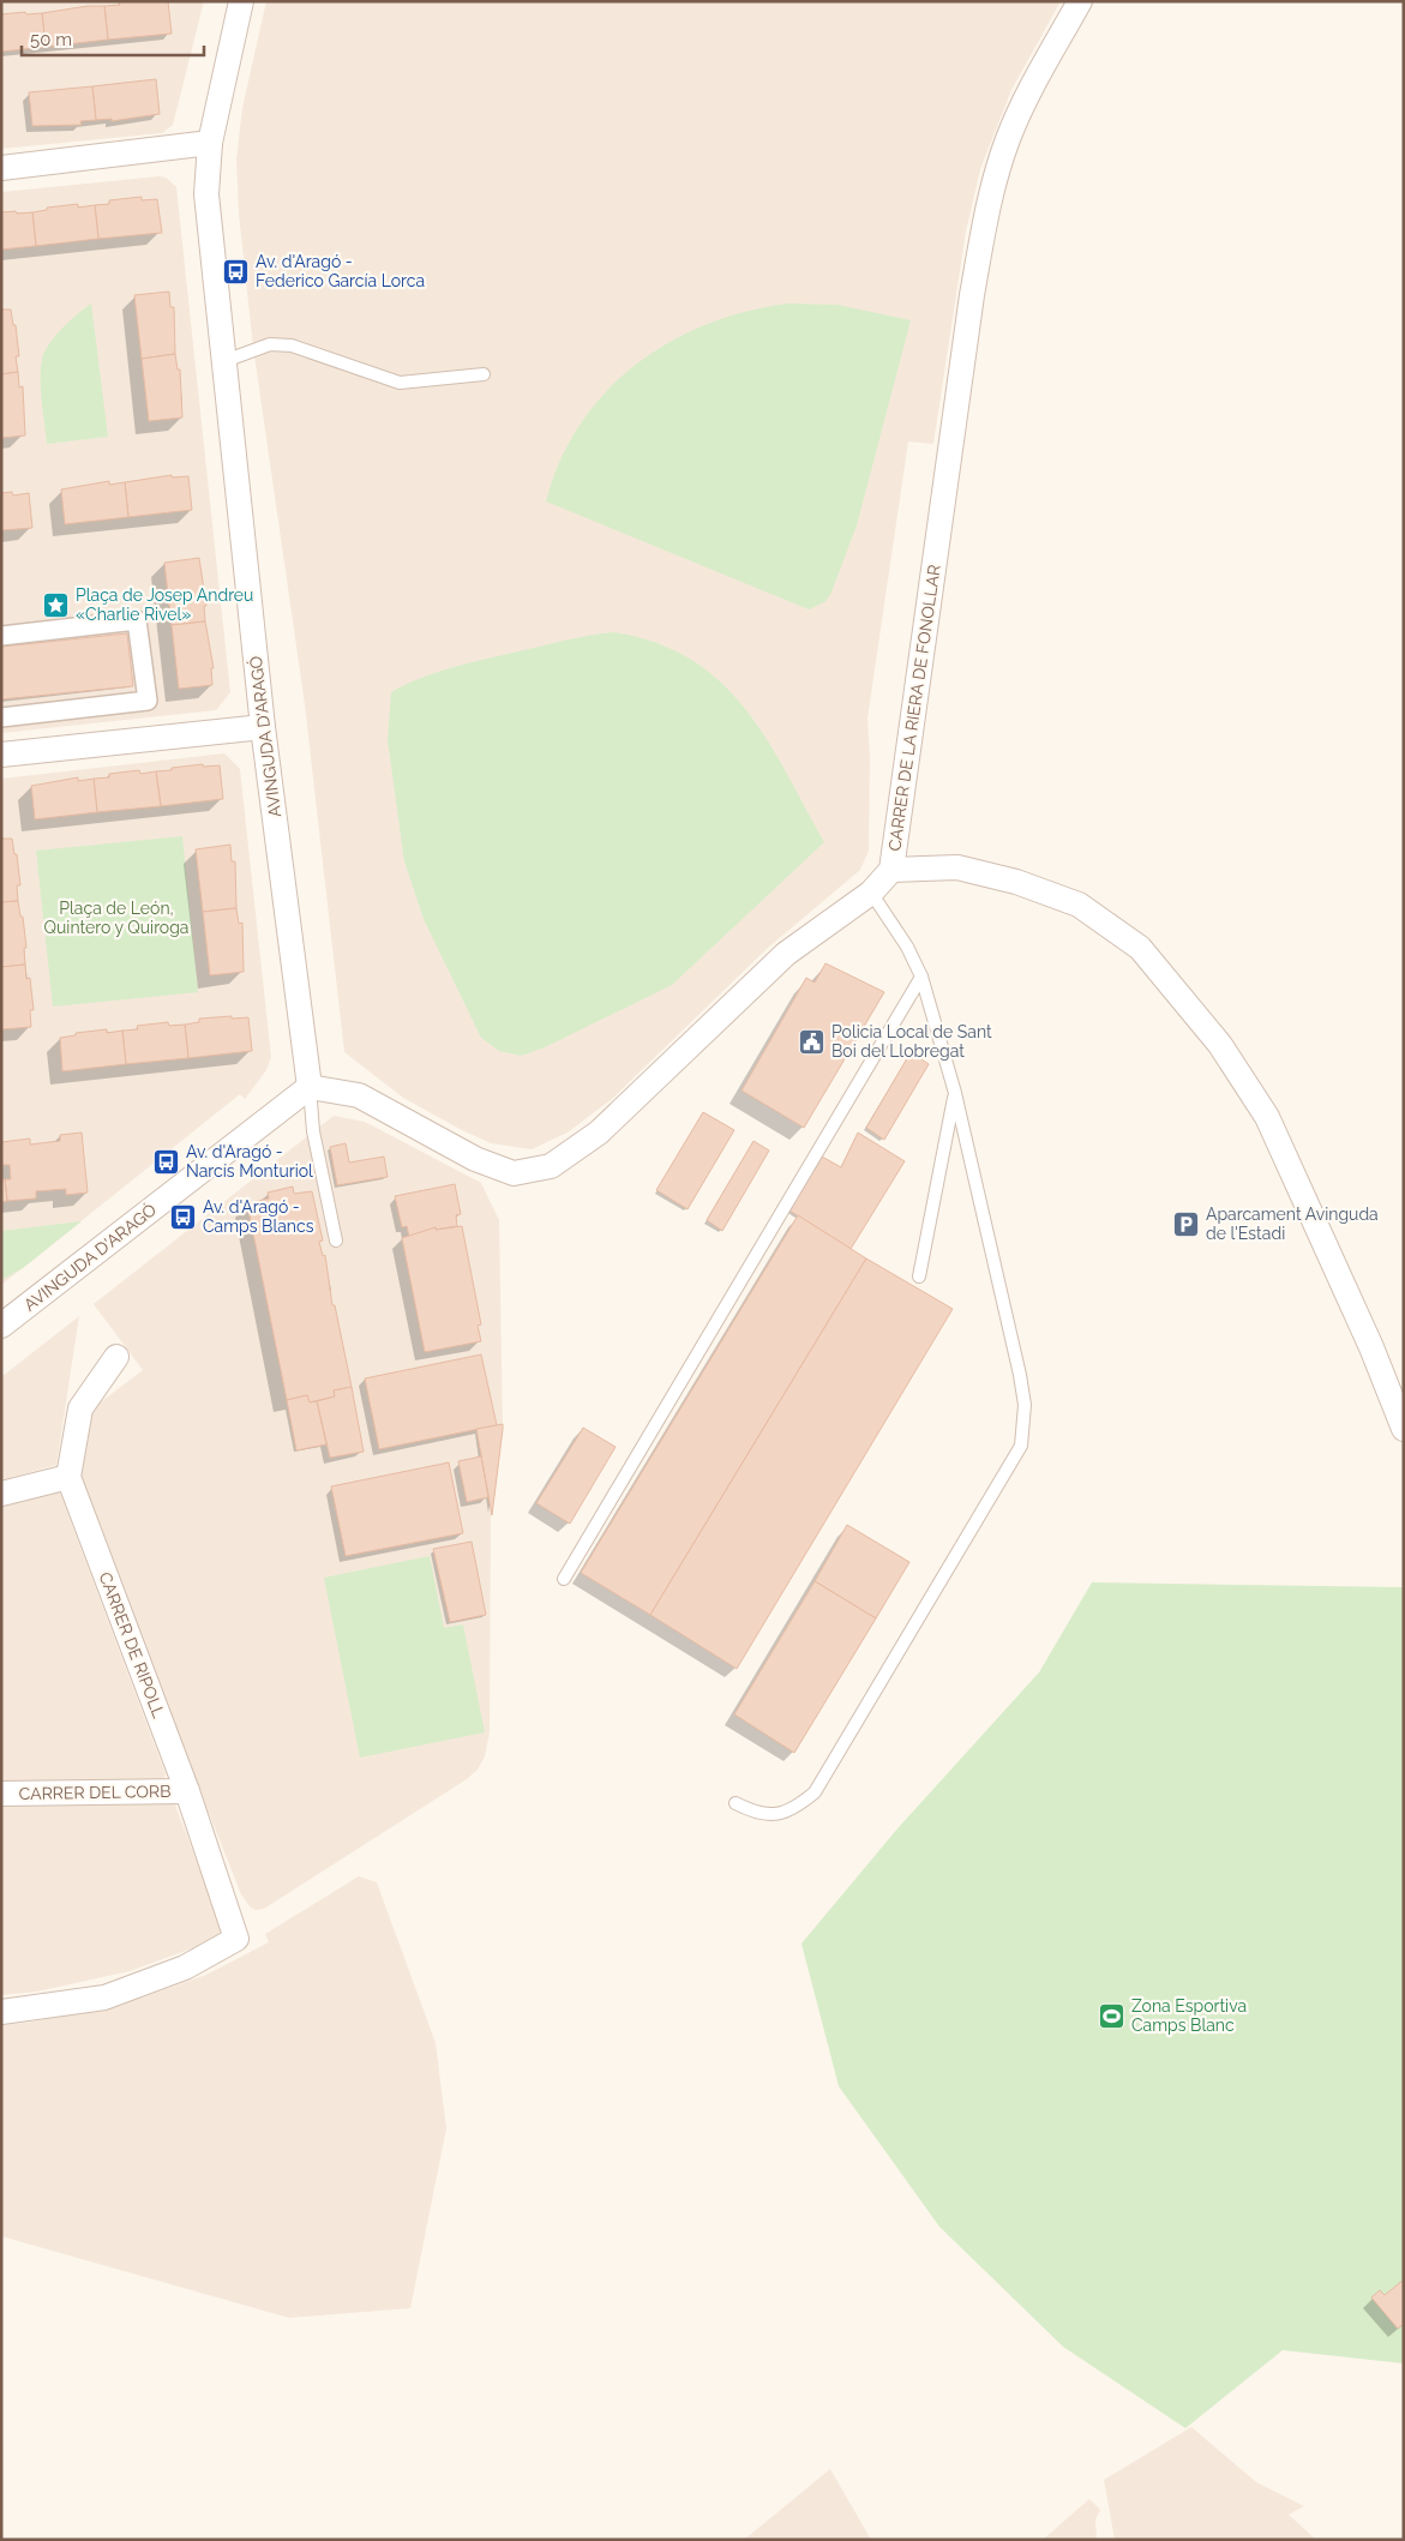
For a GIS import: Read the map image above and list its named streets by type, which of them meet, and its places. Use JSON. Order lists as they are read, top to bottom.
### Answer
{
  "streets": {
    "street": [
      "CARRER DE LA RIERA DE FONOLLAR",
      "AVINGUDA D'ARAGÓ",
      "CARRER DE RIPOLL",
      "CARRER DEL CORB"
    ]
  },
  "crossings": [
    ["CARRER DE LA RIERA DE FONOLLAR", "AVINGUDA D'ARAGÓ"],
    ["CARRER DE RIPOLL", "CARRER DEL CORB"]
  ],
  "parks": ["Plaça de León, Quintero y Quiroga"],
  "places": {
    "bus stop": ["Av. d'Aragó - Federico García Lorca", "Av. d'Aragó - Narcís Monturiol", "Av. d'Aragó - Camps Blancs"],
    "place": ["Plaça de Josep Andreu «Charlie Rivel»"],
    "public building": ["Policia Local de Sant Boi del Llobregat"],
    "parking": ["Aparcament Avinguda de l'Estadi"],
    "sports": ["Zona Esportiva Camps Blanc"]
  },
  "scale_bar": "50 m"
}
